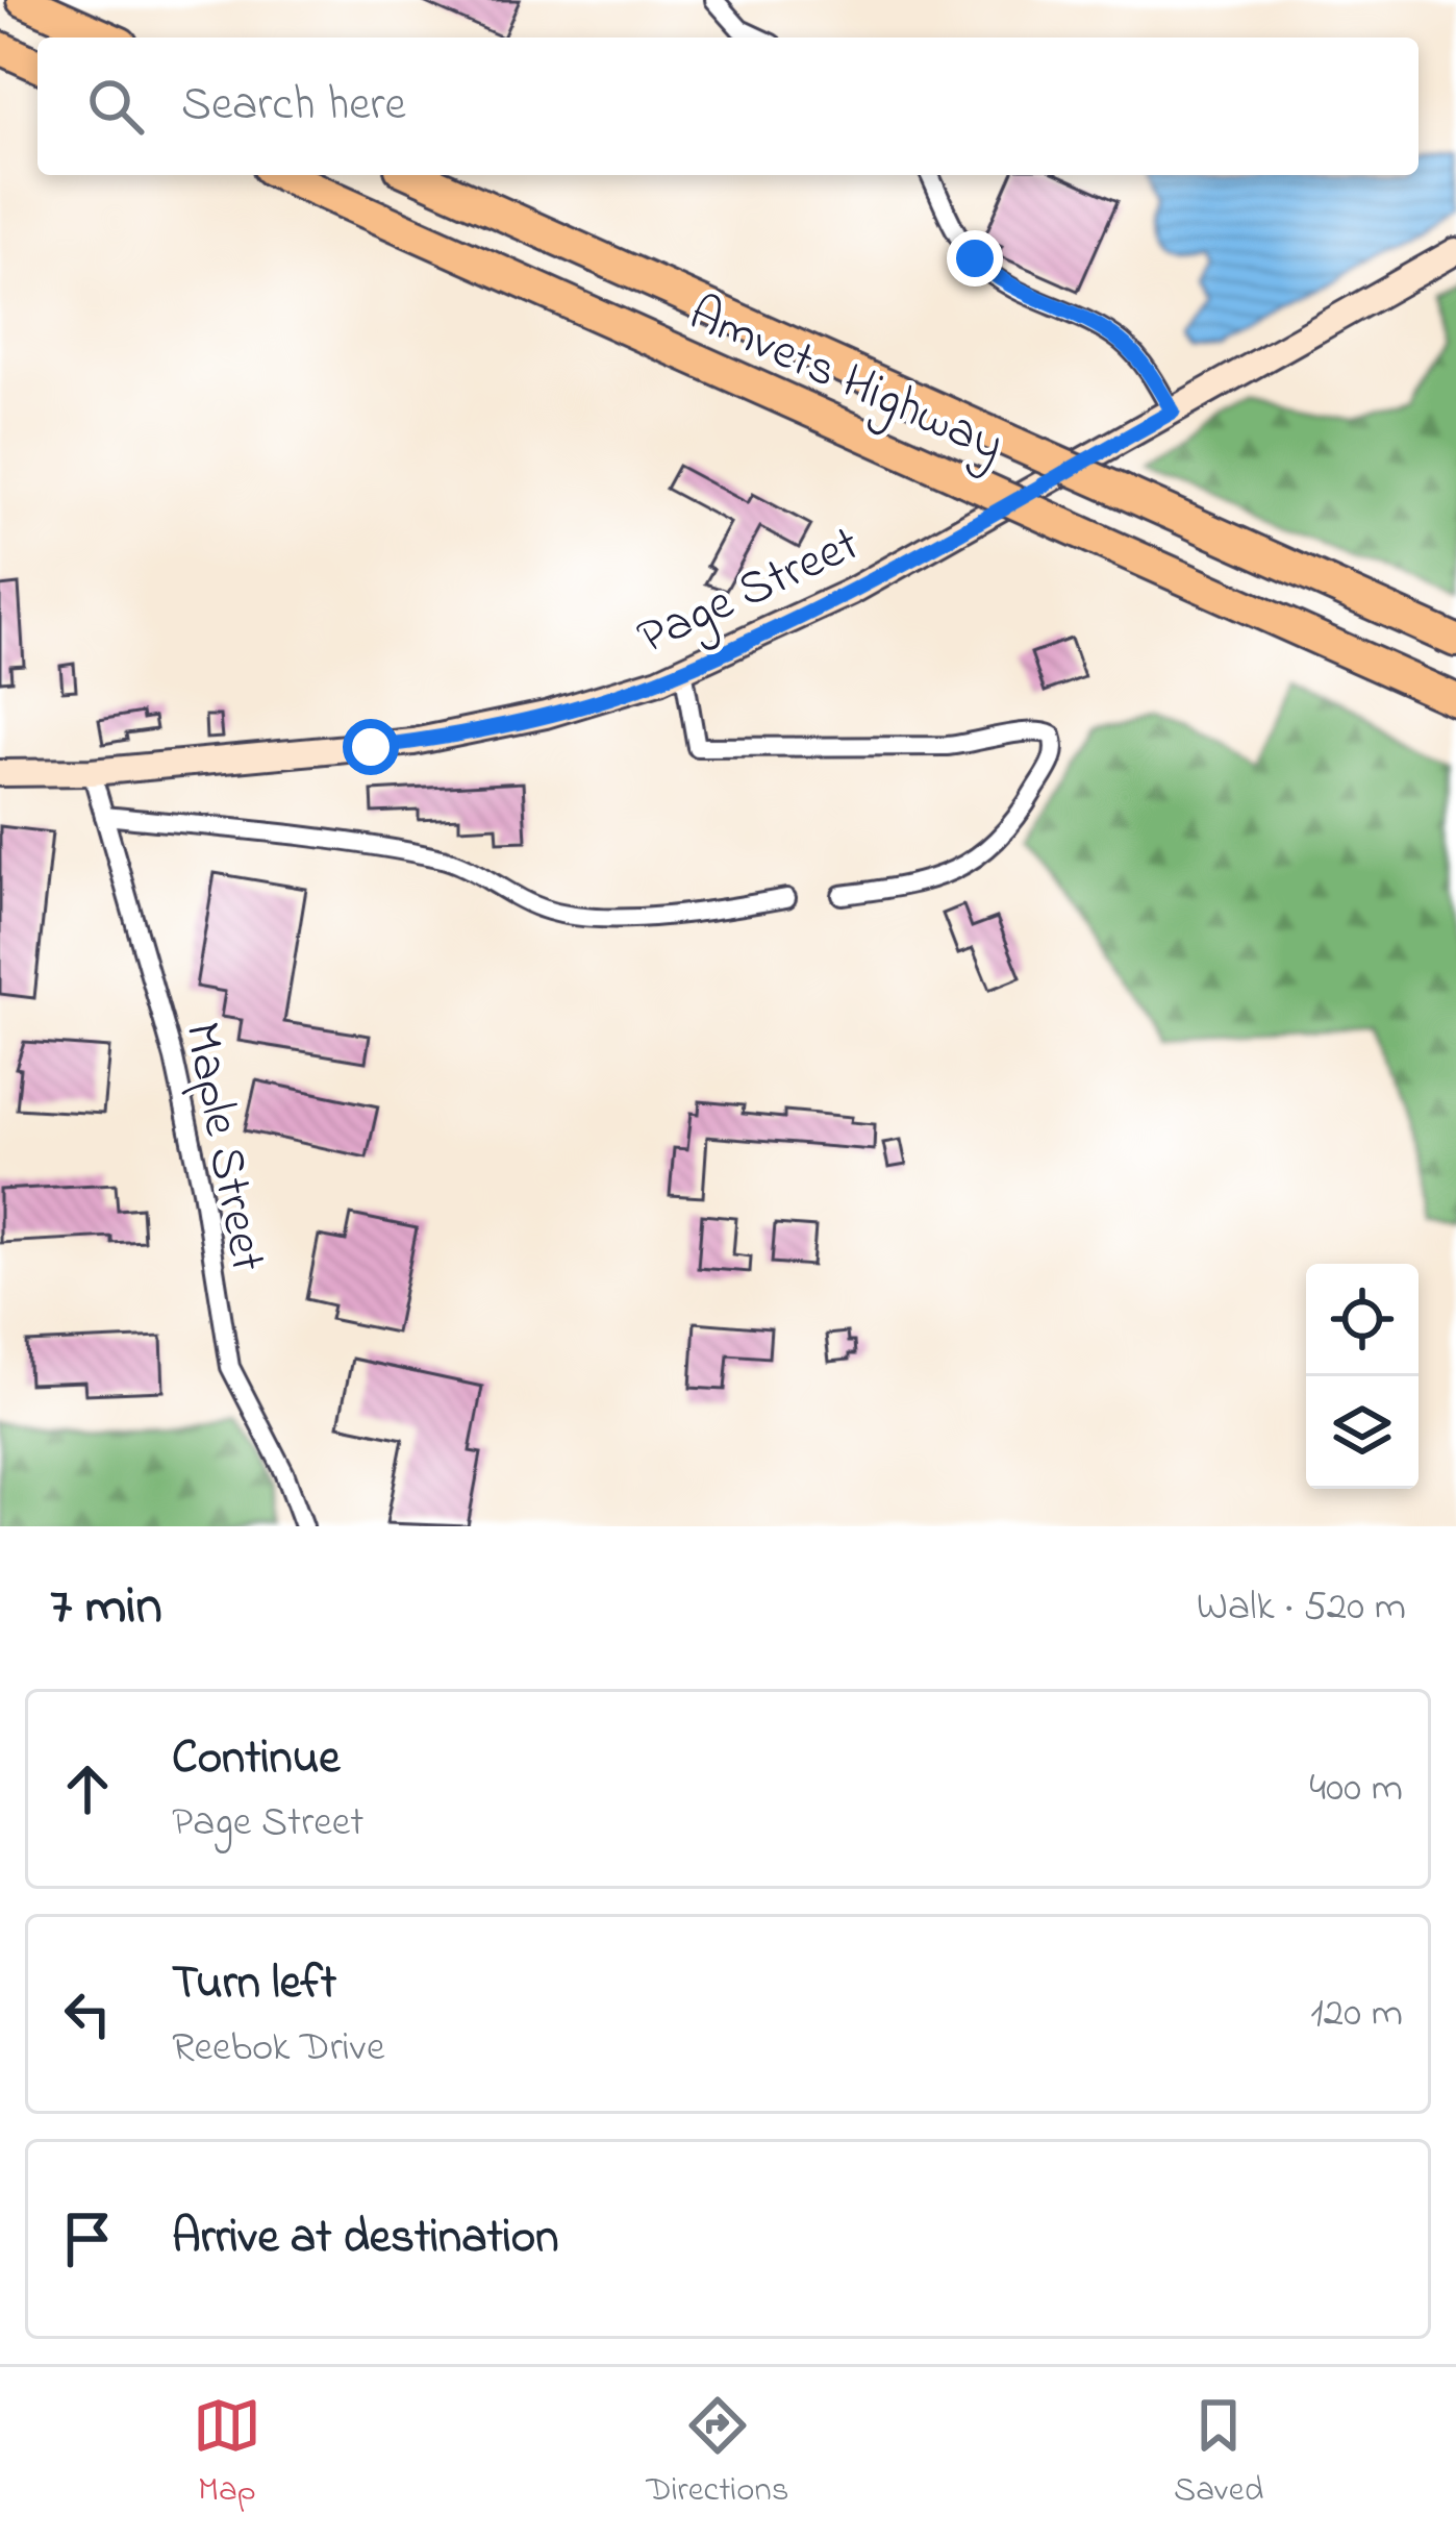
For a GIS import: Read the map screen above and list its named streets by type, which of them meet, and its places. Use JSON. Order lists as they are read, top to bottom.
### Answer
{
  "streets": {
    "highway": ["Amvets Highway"],
    "main road": ["Page Street"],
    "street": ["Maple Street"]
  },
  "crossings": [
    ["Page Street", "Maple Street"]
  ],
  "page": {
    "search": "Search here",
    "heading": ["7 min", "Walk · 520 m"],
    "list": [
      ["Continue", "Page Street", "400 m"],
      ["Turn left", "Reebok Drive", "120 m"],
      "Arrive at destination"
    ],
    "nav": ["Map", "Directions", "Saved"]
  }
}
